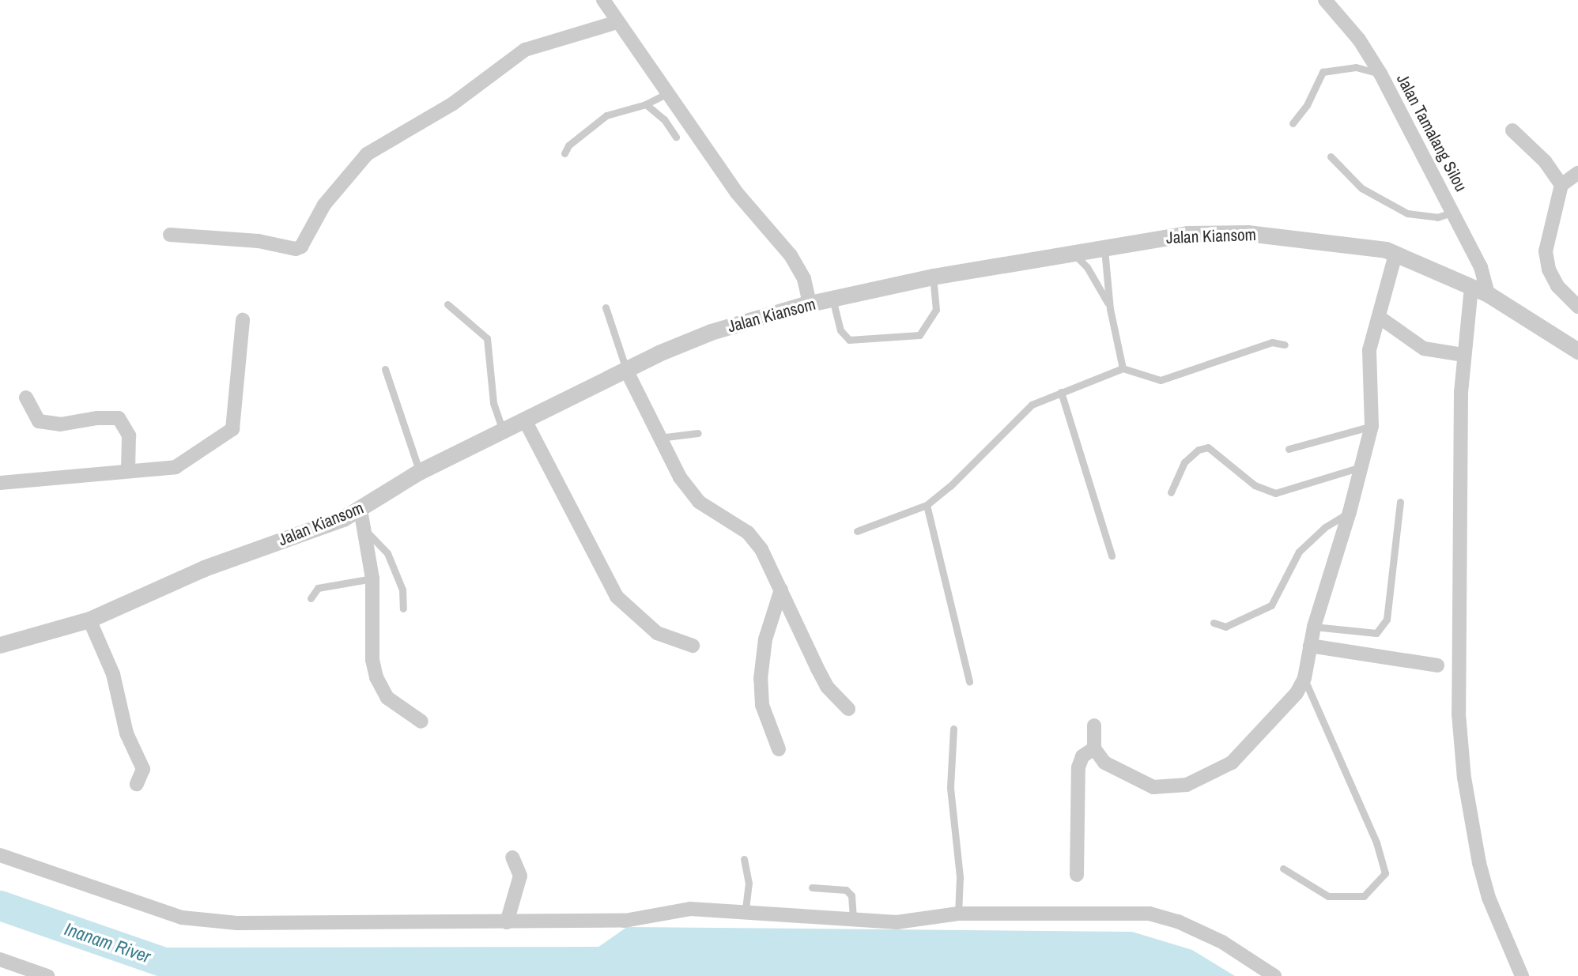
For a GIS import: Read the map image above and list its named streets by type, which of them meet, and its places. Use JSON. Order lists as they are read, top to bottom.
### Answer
{
  "streets": {
    "street": ["Jalan Tamalang Silou", "Jalan Kiansom"]
  },
  "crossings": [
    ["Jalan Tamalang Silou", "Jalan Kiansom"]
  ],
  "water": ["Inanam River"]
}
